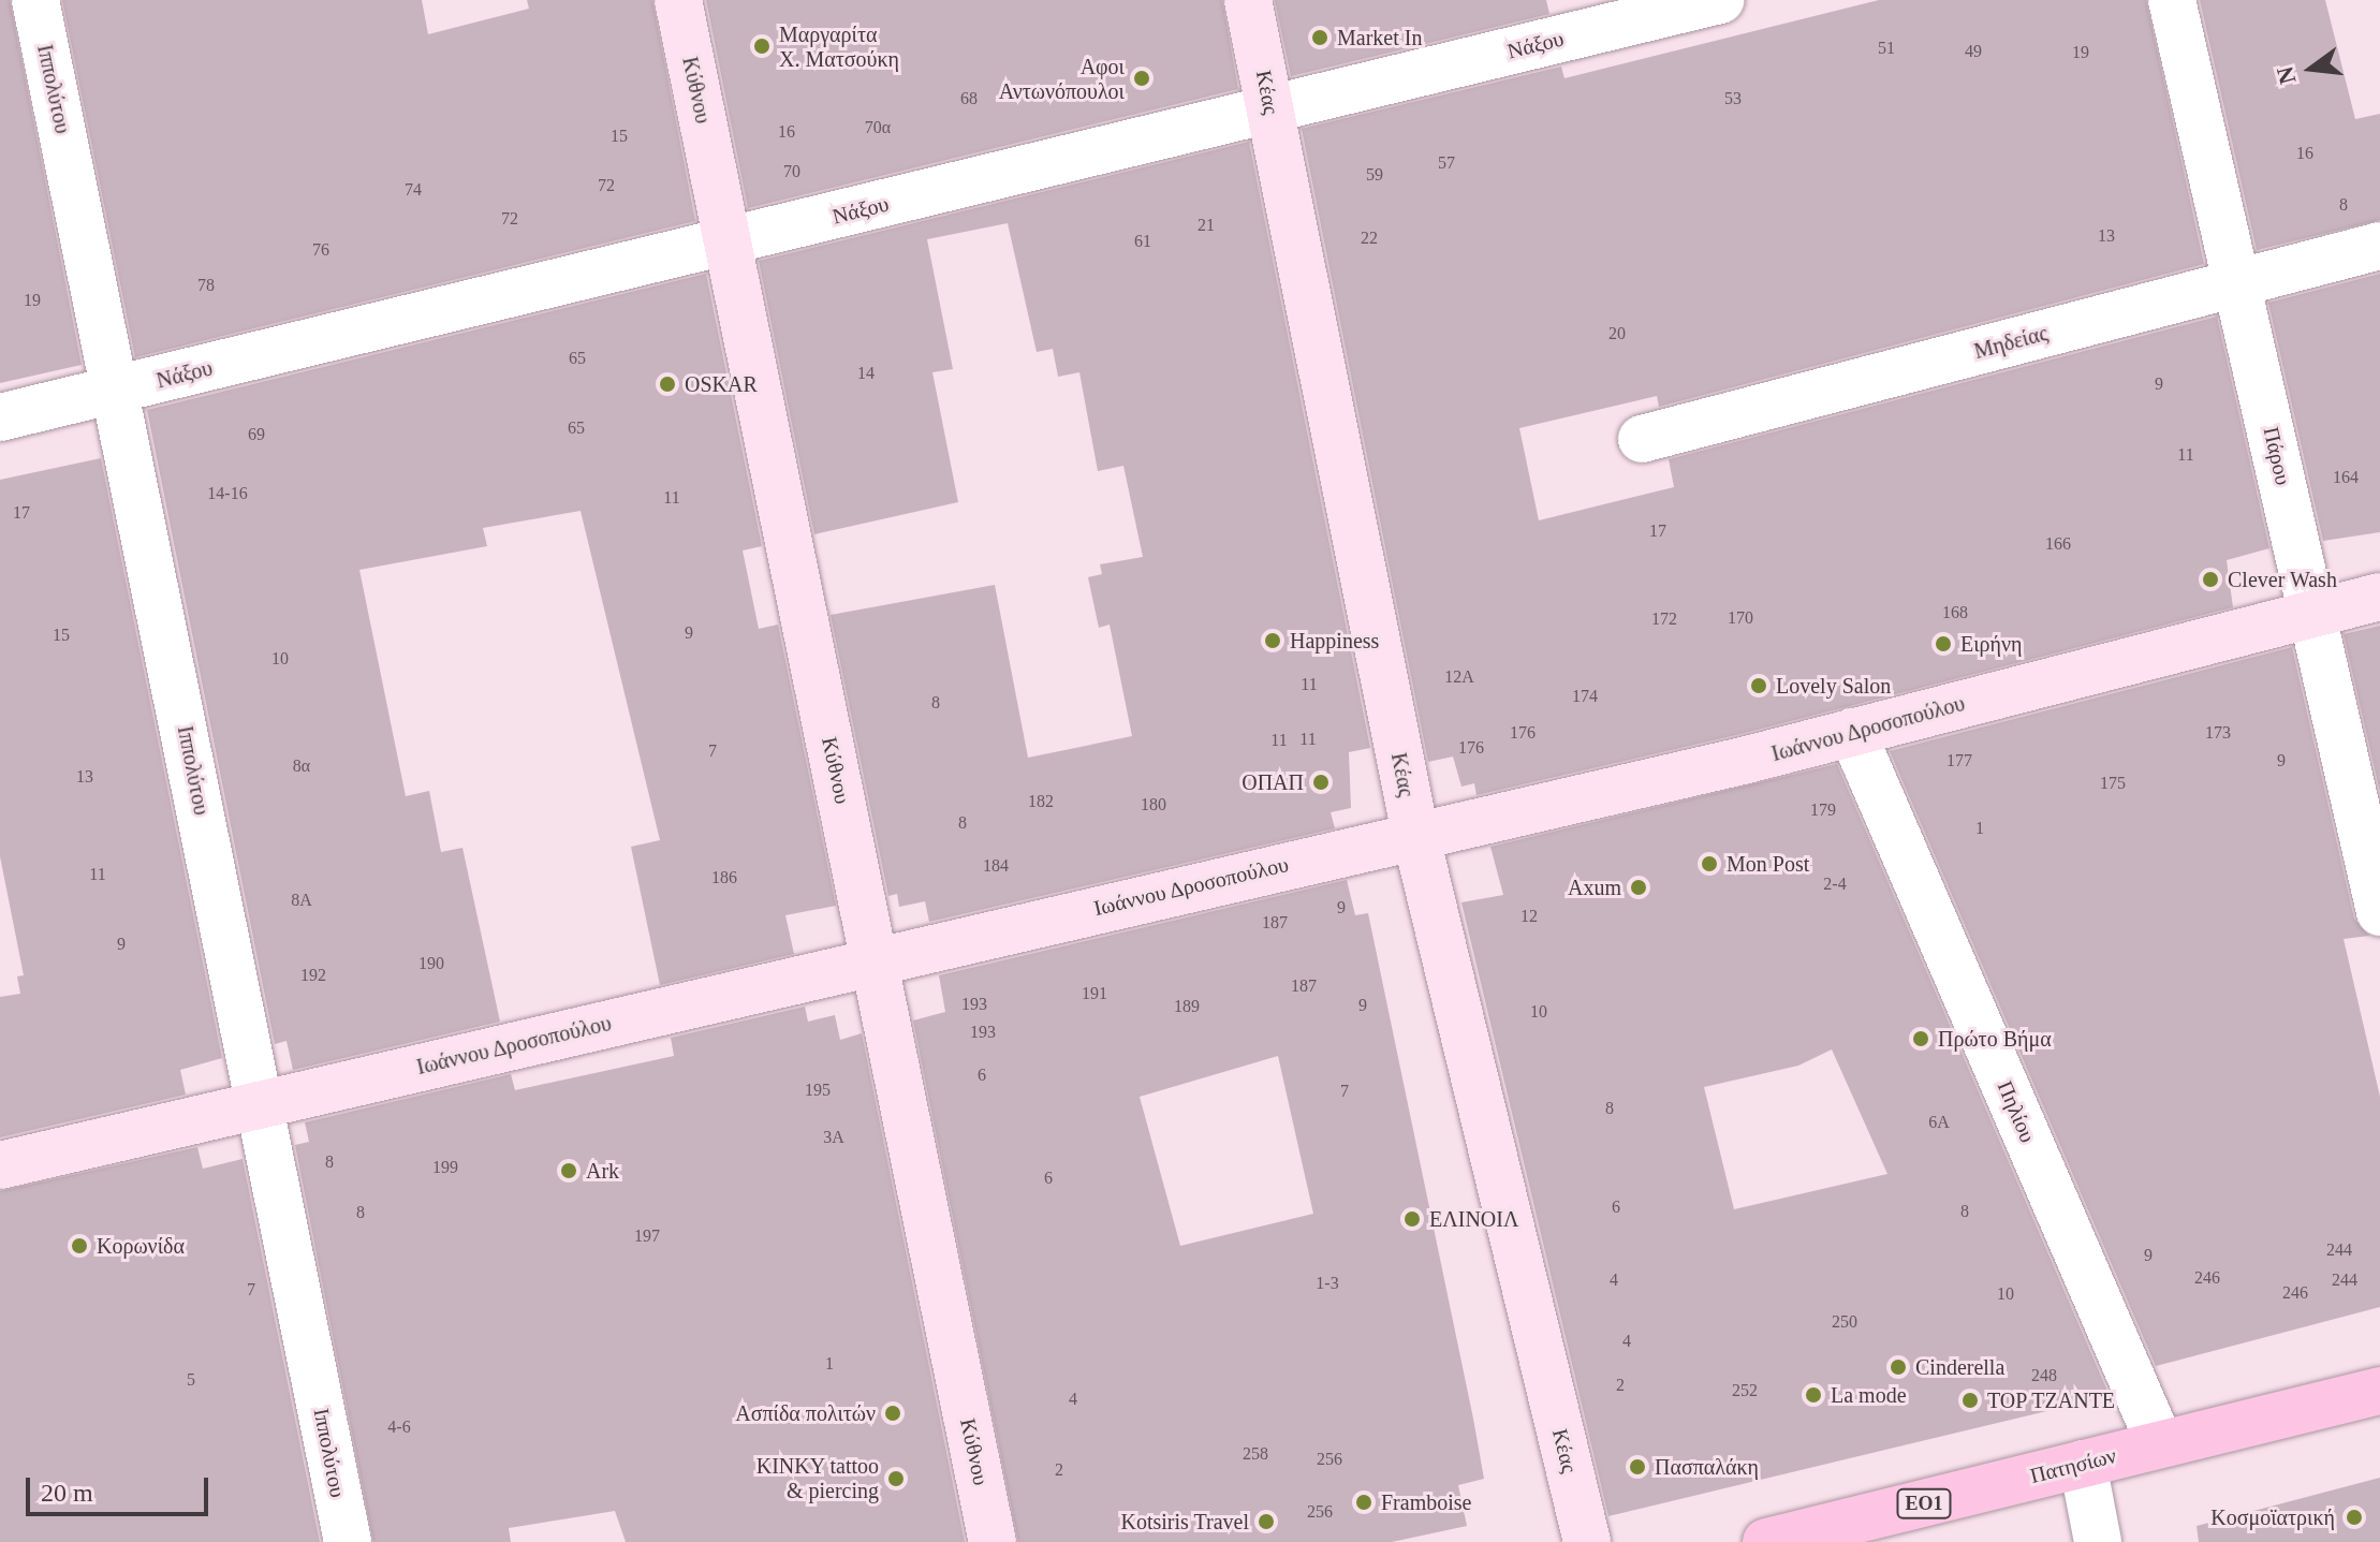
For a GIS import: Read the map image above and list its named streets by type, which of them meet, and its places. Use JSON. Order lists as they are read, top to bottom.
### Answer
{
  "streets": {
    "main road": ["Πατησίων", "ΕΟ1"],
    "street": [
      "Νάξου",
      "Ιππολύτου",
      "Κύθνου",
      "Κέας",
      "Μηδείας",
      "Πάρου",
      "Ιωάννου Δροσοπούλου",
      "Πηλίου"
    ]
  },
  "crossings": [
    ["Νάξου", "Ιππολύτου"],
    ["Νάξου", "Κύθνου"],
    ["Νάξου", "Κέας"],
    ["Ιππολύτου", "Ιωάννου Δροσοπούλου"],
    ["Κύθνου", "Ιωάννου Δροσοπούλου"],
    ["Κέας", "Ιωάννου Δροσοπούλου"],
    ["Μηδείας", "Πάρου"],
    ["Πάρου", "Ιωάννου Δροσοπούλου"],
    ["Ιωάννου Δροσοπούλου", "Πηλίου"],
    ["Πηλίου", "Πατησίων"]
  ],
  "places": [
    "Market In",
    "Μαργαρίτα Χ. Ματσούκη",
    "Αφοι Αντωνόπουλοι",
    "OSKAR",
    "Clever Wash",
    "Happiness",
    "Ειρήνη",
    "Lovely Salon",
    "ΟΠΑΠ",
    "Mon Post",
    "Axum",
    "Πρώτο Βήμα",
    "Ark",
    "ΕΛΙΝΟΙΛ",
    "Κορωνίδα",
    "Cinderella",
    "La mode",
    "TOP TZANTE",
    "Ασπίδα πολιτών",
    "Πασπαλάκη",
    "KINKY tattoo & piercing",
    "Framboise",
    "Κοσμοϊατρική",
    "Kotsiris Travel"
  ],
  "house_numbers": [
    "51",
    "49",
    "19",
    "68",
    "53",
    "70α",
    "16",
    "15",
    "16",
    "57",
    "70",
    "59",
    "72",
    "74",
    "8",
    "72",
    "21",
    "13",
    "22",
    "61",
    "76",
    "78",
    "19",
    "20",
    "65",
    "14",
    "9",
    "65",
    "69",
    "11",
    "164",
    "14-16",
    "11",
    "17",
    "17",
    "166",
    "168",
    "170",
    "172",
    "9",
    "15",
    "10",
    "12Α",
    "11",
    "174",
    "8",
    "176",
    "173",
    "11",
    "11",
    "176",
    "7",
    "177",
    "9",
    "8α",
    "13",
    "175",
    "182",
    "180",
    "179",
    "8",
    "1",
    "184",
    "11",
    "186",
    "2-4",
    "8Α",
    "9",
    "12",
    "187",
    "9",
    "190",
    "192",
    "187",
    "191",
    "193",
    "9",
    "189",
    "10",
    "193",
    "6",
    "195",
    "7",
    "8",
    "6Α",
    "3Α",
    "8",
    "199",
    "6",
    "6",
    "8",
    "8",
    "197",
    "244",
    "9",
    "246",
    "4",
    "244",
    "1-3",
    "7",
    "246",
    "10",
    "250",
    "4",
    "1",
    "248",
    "5",
    "2",
    "252",
    "4",
    "4-6",
    "258",
    "256",
    "2",
    "256"
  ],
  "scale_bar": "20 m",
  "north": "left"
}
